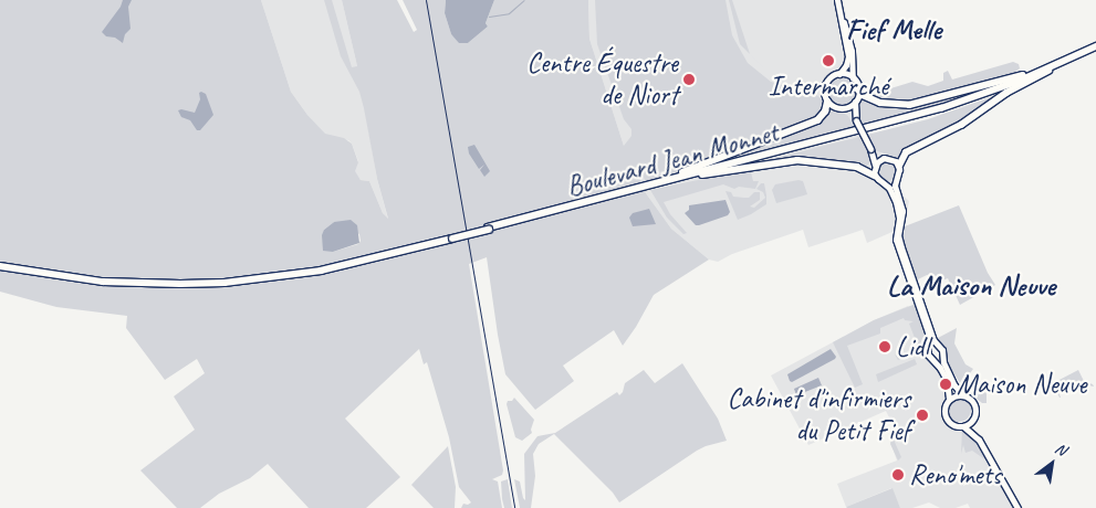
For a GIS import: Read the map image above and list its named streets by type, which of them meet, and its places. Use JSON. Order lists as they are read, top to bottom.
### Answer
{
  "streets": {
    "main road": ["Boulevard Jean Monnet"]
  },
  "districts": ["Fief Melle", "La Maison Neuve"],
  "places": [
    "Intermarché",
    "Centre Équestre de Niort",
    "Lidl",
    "Maison Neuve",
    "Cabinet d'infirmiers du Petit Fief",
    "Reno'mets"
  ],
  "north": "top right"
}
